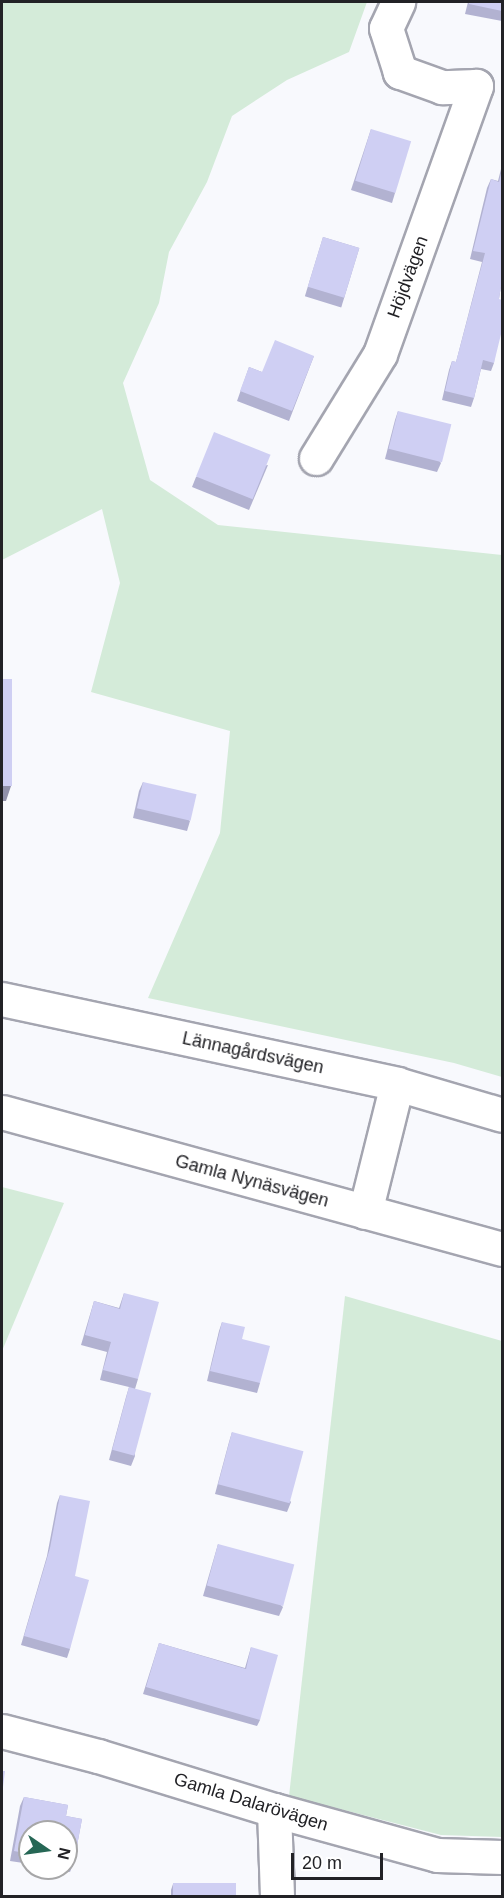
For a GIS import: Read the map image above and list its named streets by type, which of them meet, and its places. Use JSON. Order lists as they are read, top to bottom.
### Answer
{
  "streets": {
    "street": [
      "Höjdvägen",
      "Lännagårdsvägen",
      "Gamla Nynäsvägen",
      "Gamla Dalarövägen"
    ]
  },
  "scale_bar": "20 m",
  "north": "right"
}
